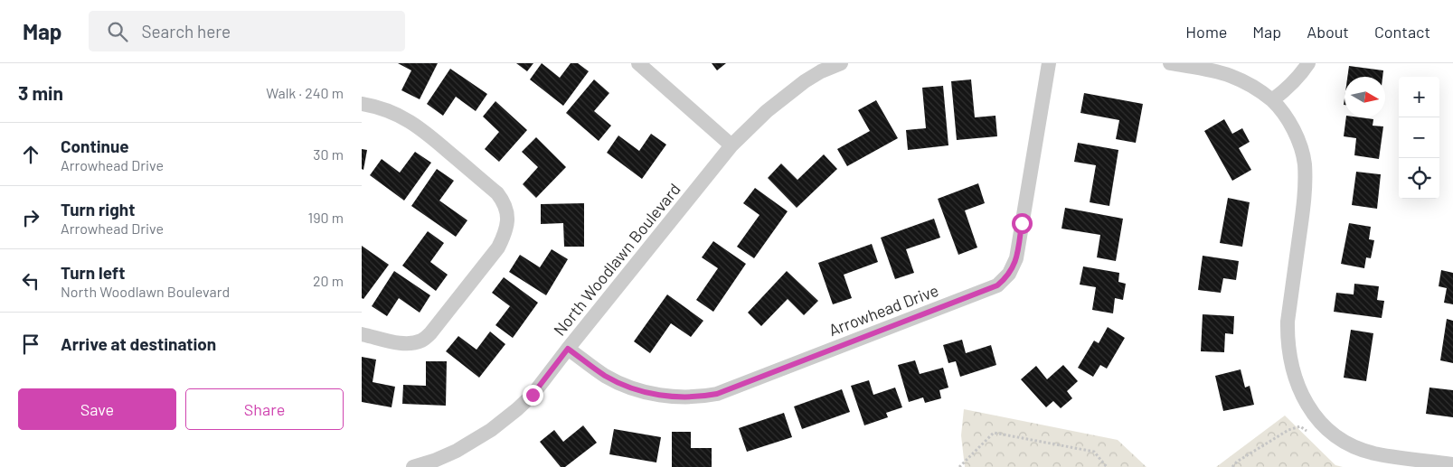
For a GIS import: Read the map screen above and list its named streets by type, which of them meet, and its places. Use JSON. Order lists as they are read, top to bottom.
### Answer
{
  "streets": {
    "street": ["North Woodlawn Boulevard", "Arrowhead Drive"]
  },
  "crossings": [
    ["North Woodlawn Boulevard", "Arrowhead Drive"]
  ],
  "north": "right",
  "page": {
    "header": "Map",
    "search": "Search here",
    "nav": [
      "Home",
      "Map",
      "About",
      "Contact"
    ],
    "heading": ["3 min", "Walk · 240 m"],
    "map_buttons": ["+", "−"],
    "list": [
      ["Continue", "Arrowhead Drive", "30 m"],
      ["Turn right", "Arrowhead Drive", "190 m"],
      ["Turn left", "North Woodlawn Boulevard", "20 m"],
      "Arrive at destination"
    ],
    "buttons": ["Save", "Share"]
  }
}
